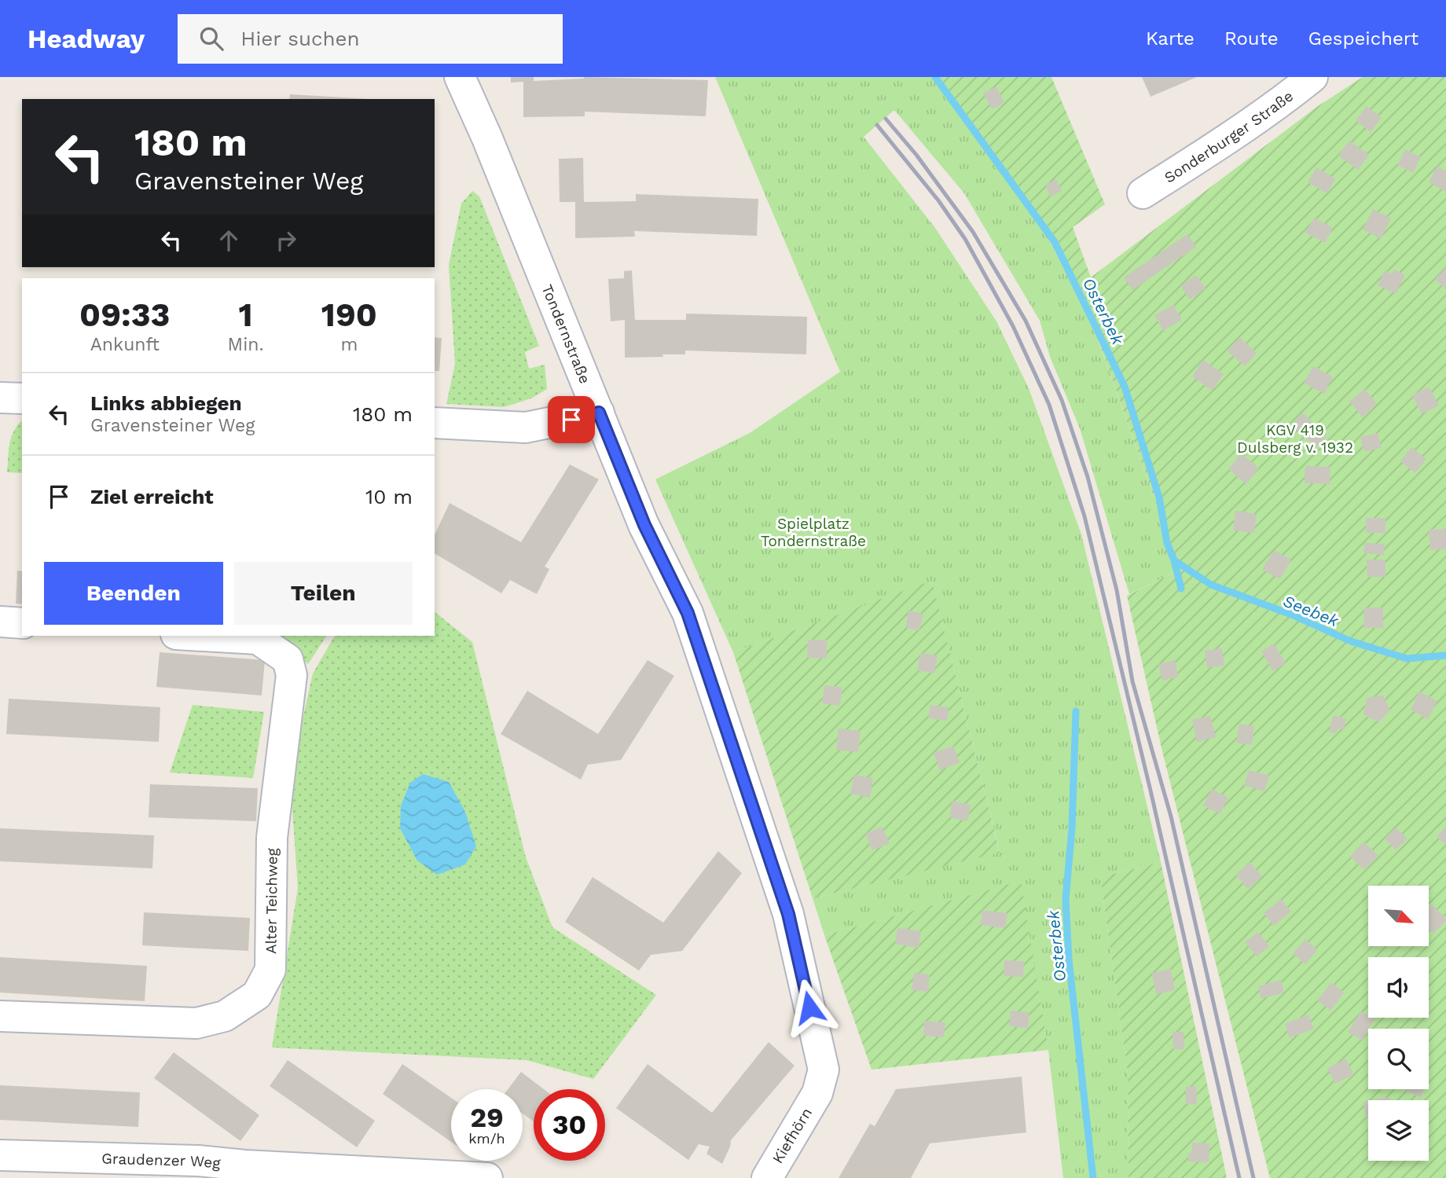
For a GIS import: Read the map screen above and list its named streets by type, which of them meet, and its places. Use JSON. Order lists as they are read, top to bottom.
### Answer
{
  "streets": {
    "street": [
      "Sonderburger Straße",
      "Tondernstraße",
      "Alter Teichweg",
      "Kiefhörn",
      "Graudenzer Weg"
    ]
  },
  "crossings": [
    ["Tondernstraße", "Kiefhörn"]
  ],
  "water": ["Osterbek", "Seebek"],
  "parks": ["KGV 419 Dulsberg v. 1932", "Spielplatz Tondernstraße"],
  "north": "bottom right",
  "page": {
    "header": "Headway",
    "search": "Hier suchen",
    "nav": ["Karte", "Route", "Gespeichert"],
    "turn": ["180 m", "Gravensteiner Weg"],
    "eta": [
      "09:33",
      "Ankunft",
      "1",
      "Min.",
      "190",
      "m"
    ],
    "list": [
      {
        "name": "Links abbiegen",
        "note": "Gravensteiner Weg",
        "value": "180 m"
      },
      {
        "name": "Ziel erreicht",
        "value": "10 m"
      }
    ],
    "buttons": ["Beenden", "Teilen"],
    "speed": "29 km/h",
    "limit": "30"
  }
}
